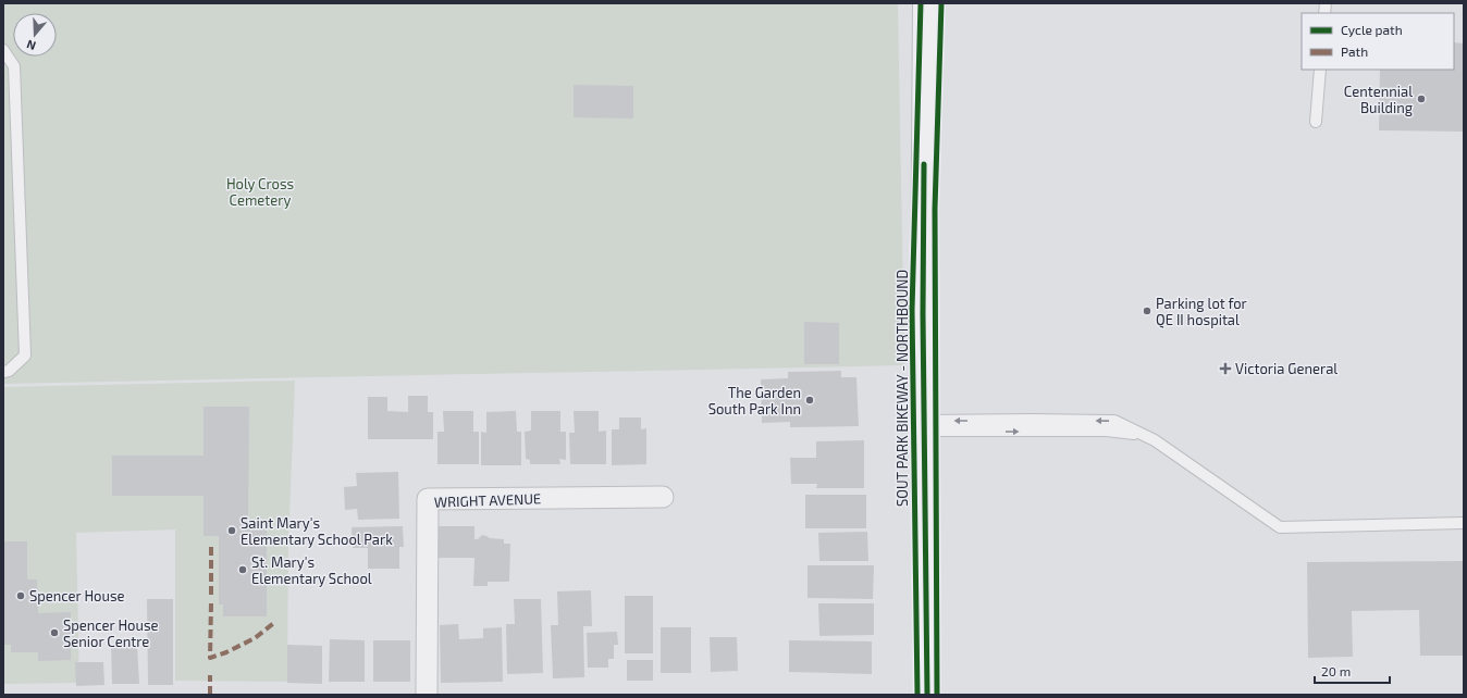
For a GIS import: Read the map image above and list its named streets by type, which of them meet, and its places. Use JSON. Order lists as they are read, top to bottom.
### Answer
{
  "streets": {
    "street": ["WRIGHT AVENUE"],
    "cycle path": ["SOUT PARK BIKEWAY - NORTHBOUND"]
  },
  "parks": ["Holy Cross Cemetery"],
  "places": {
    "other": [
      "Centennial Building",
      "Parking lot for QE II hospital",
      "The Garden South Park Inn",
      "Saint Mary's Elementary School Park",
      "St. Mary's Elementary School",
      "Spencer House",
      "Spencer House Senior Centre"
    ],
    "health": ["Victoria General"]
  },
  "legend": ["Cycle path", "Path"],
  "scale_bar": "20 m",
  "north": "bottom"
}
